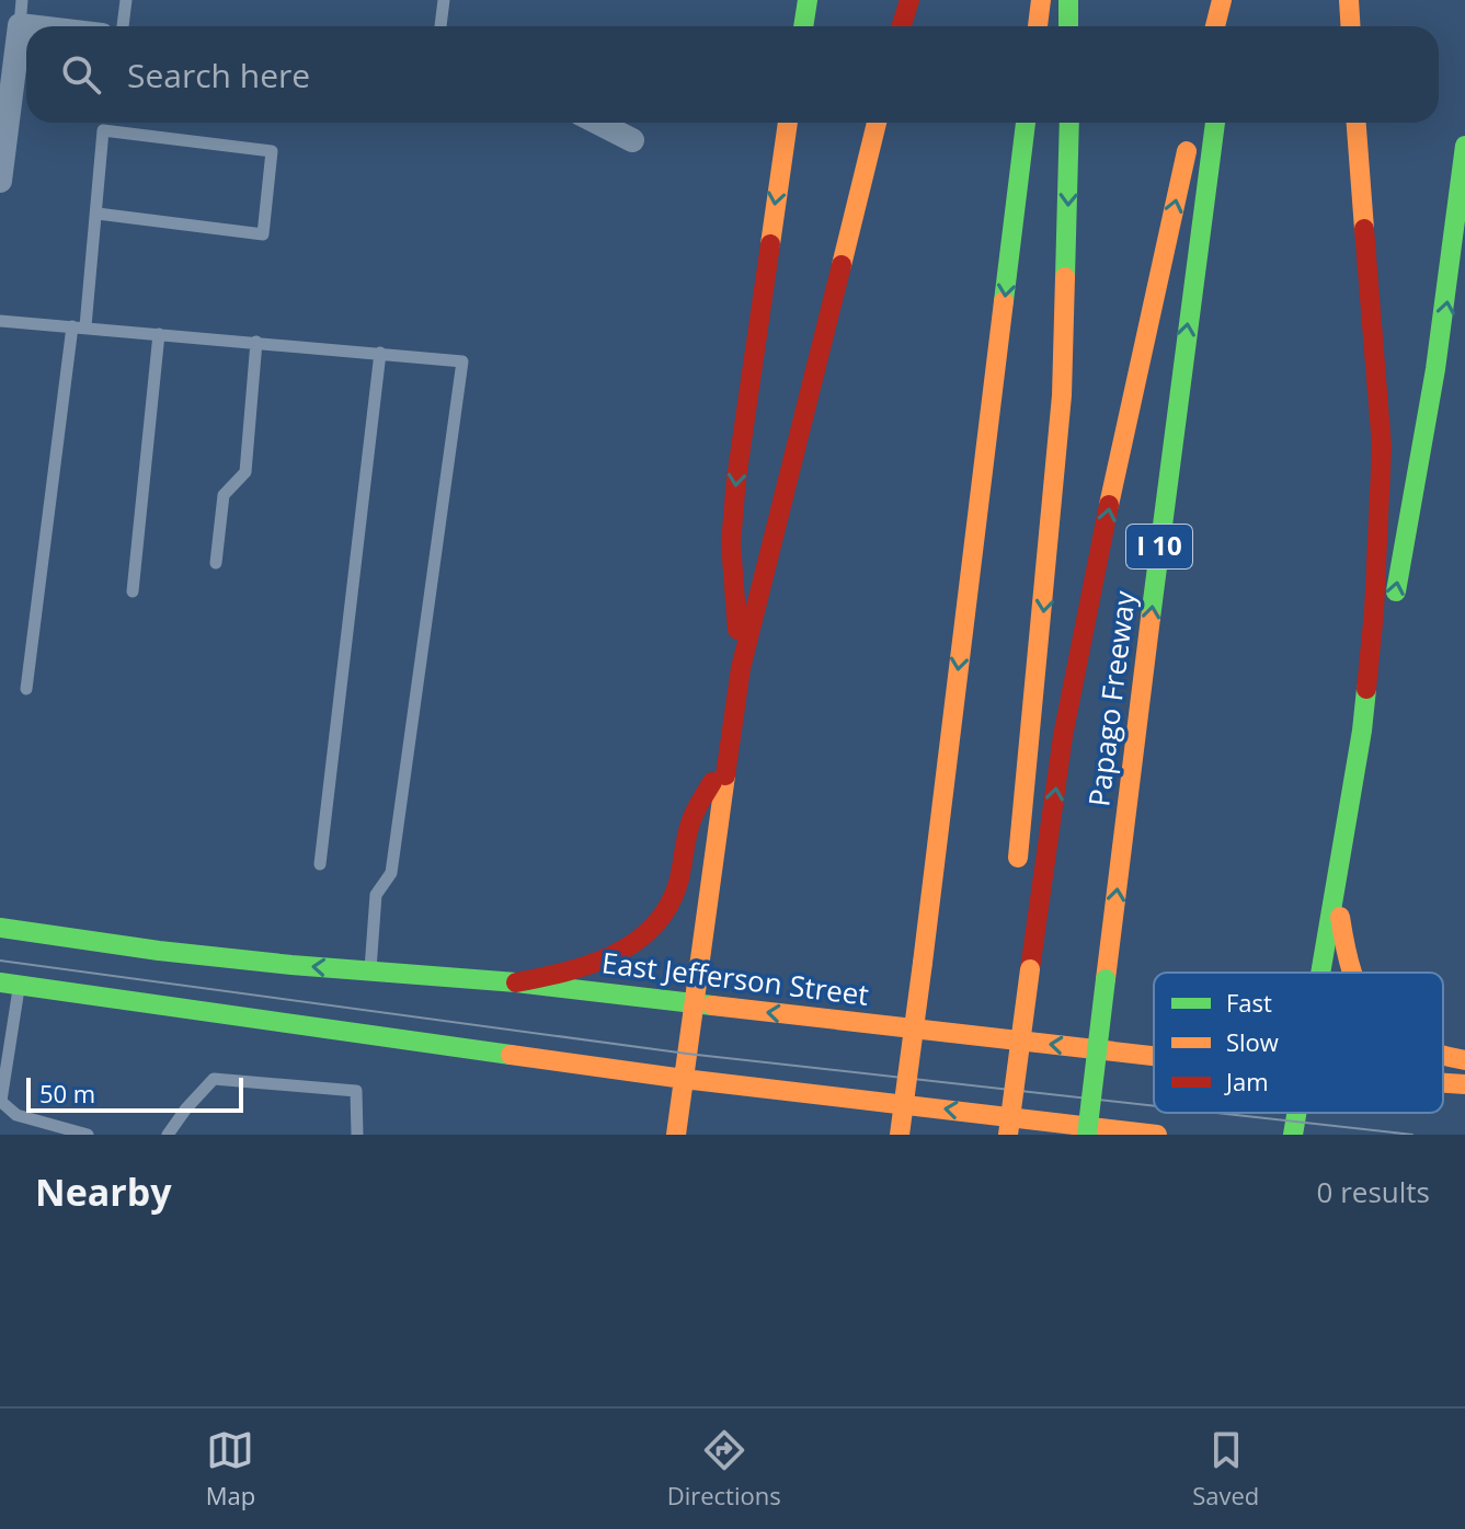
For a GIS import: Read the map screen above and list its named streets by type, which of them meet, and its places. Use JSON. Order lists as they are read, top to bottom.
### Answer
{
  "streets": {
    "main road": ["I 10", "Papago Freeway", "East Jefferson Street"]
  },
  "legend": ["Fast", "Slow", "Jam"],
  "scale_bar": "50 m",
  "page": {
    "search": "Search here",
    "scale": "50 m",
    "heading": ["Nearby", "0 results"],
    "nav": ["Map", "Directions", "Saved"]
  }
}
